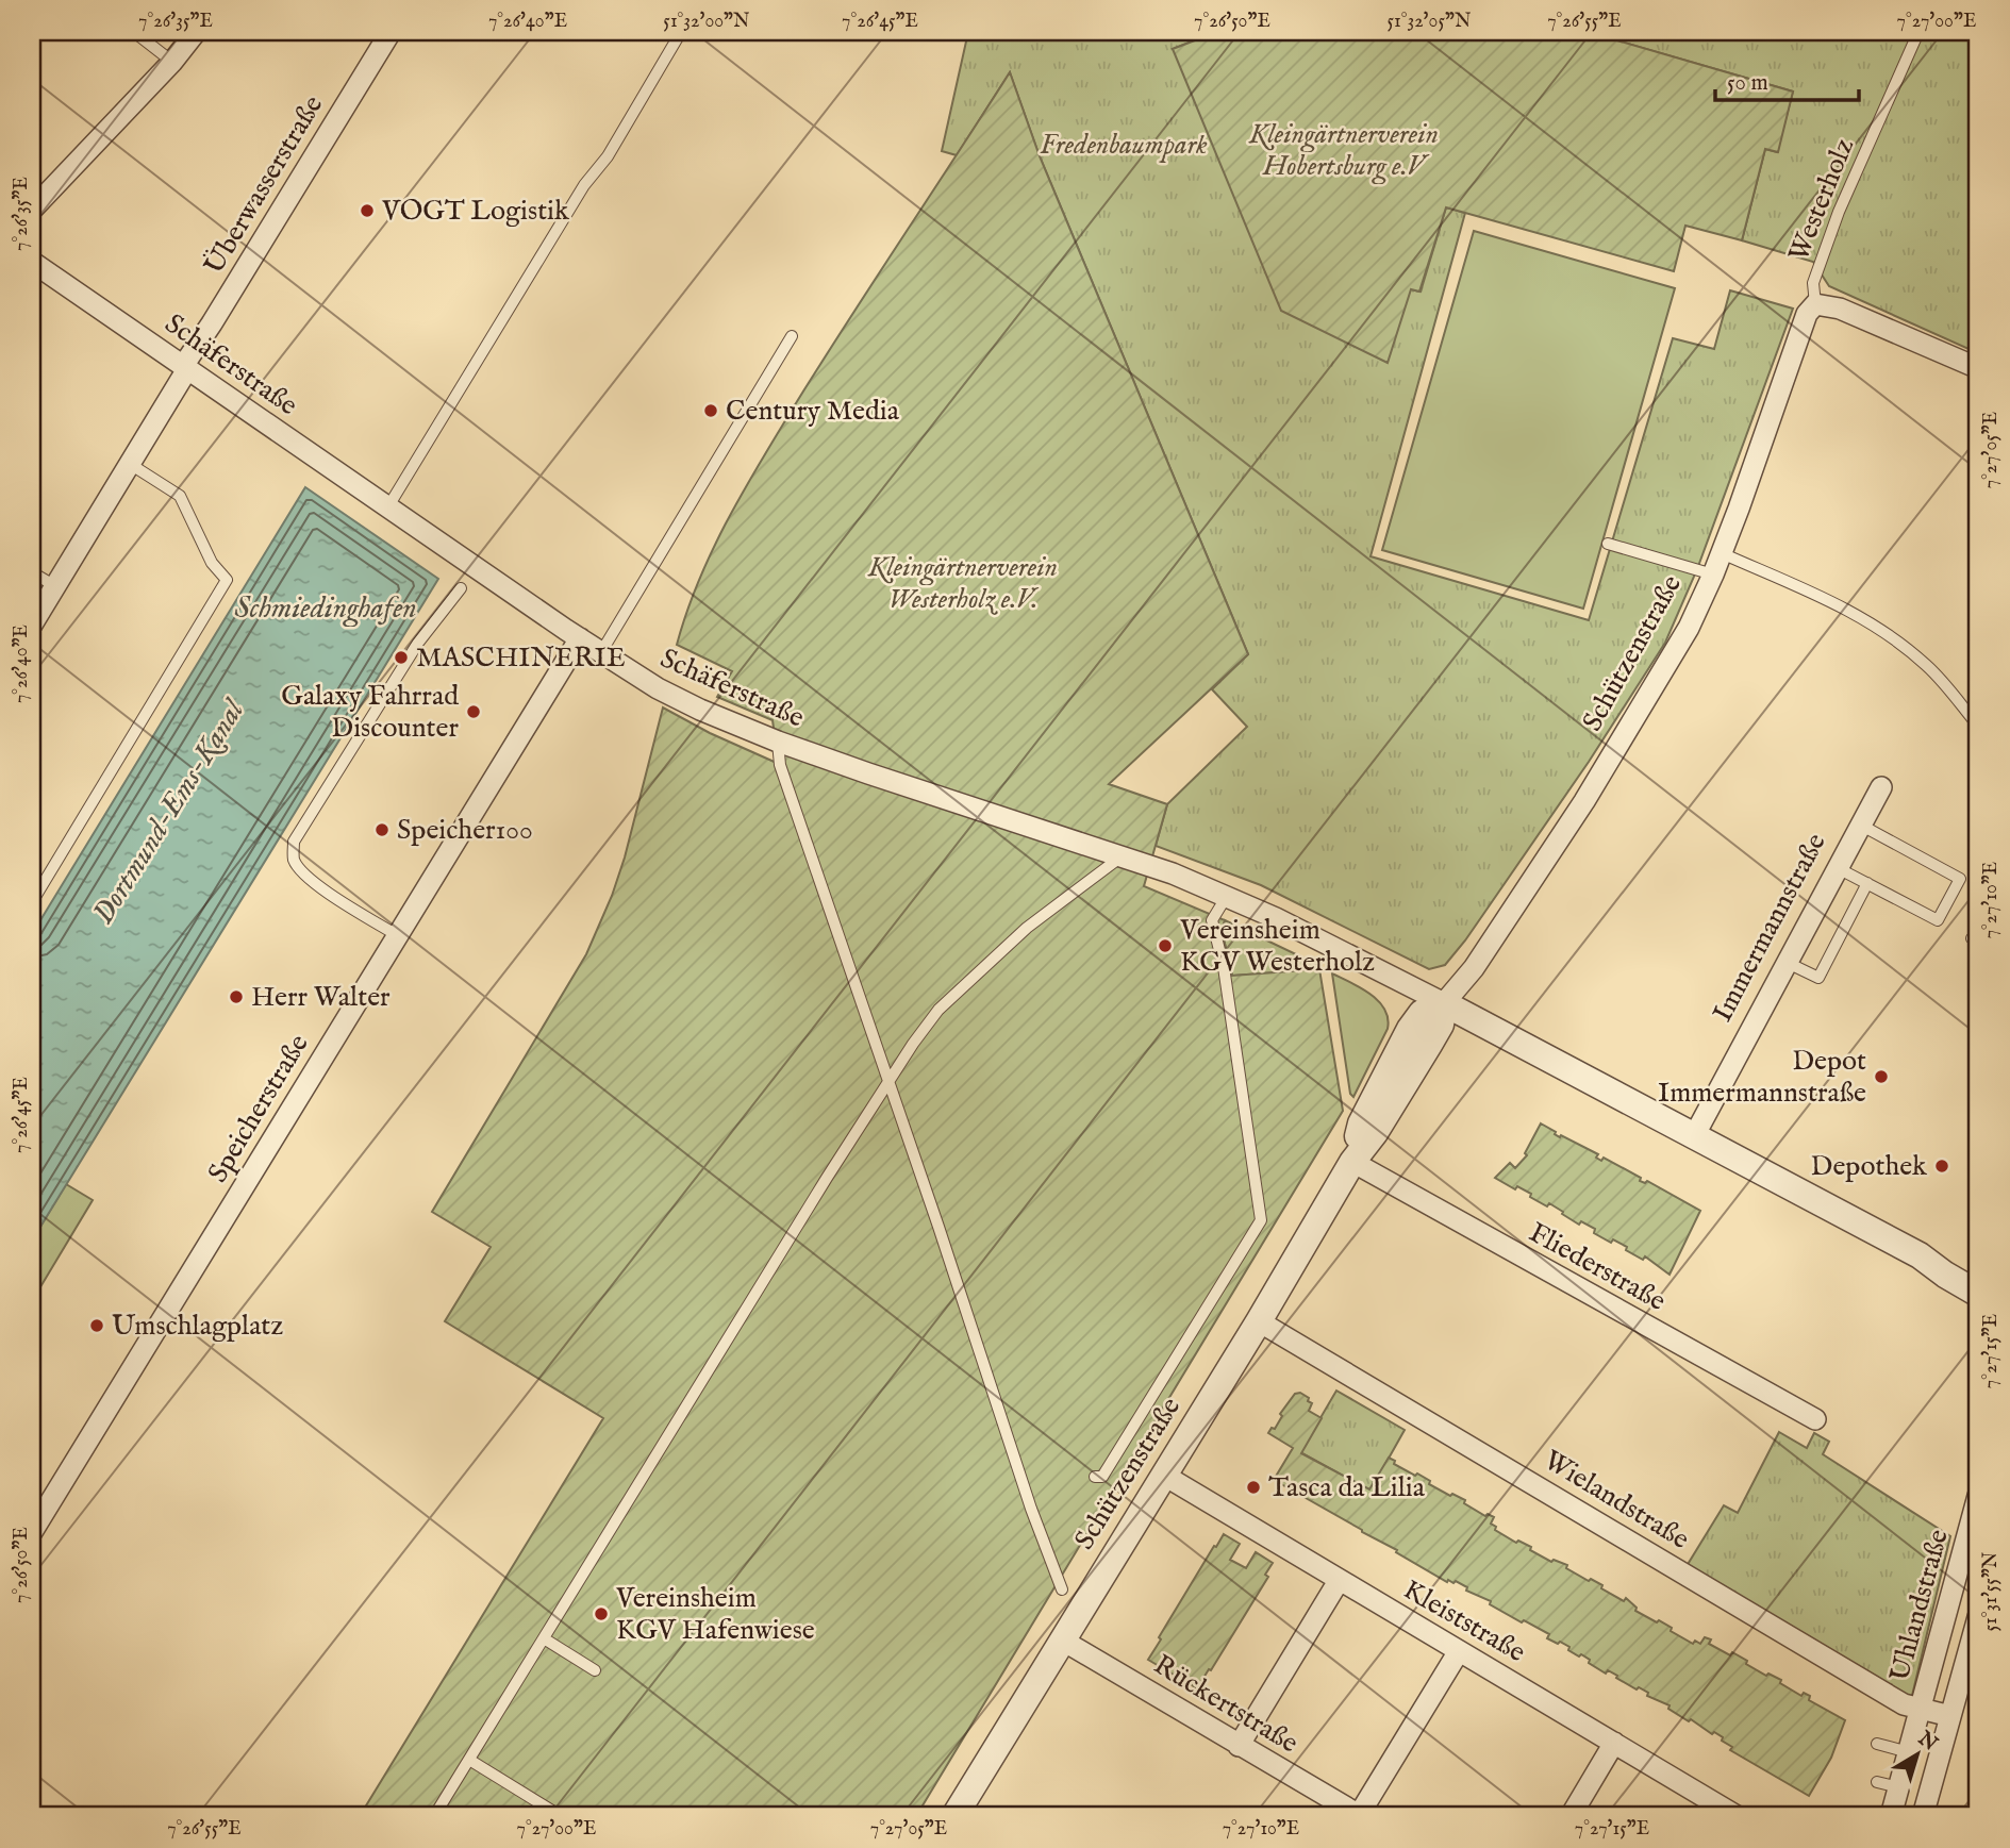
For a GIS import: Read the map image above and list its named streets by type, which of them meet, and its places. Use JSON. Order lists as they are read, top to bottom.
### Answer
{
  "streets": {
    "street": [
      "Überwasserstraße",
      "Schäferstraße",
      "Schützenstraße",
      "Immermannstraße",
      "Speicherstraße",
      "Fliederstraße",
      "Wielandstraße",
      "Uhlandstraße",
      "Kleiststraße",
      "Rückertstraße"
    ],
    "lane": ["Westerholz"]
  },
  "crossings": [
    ["Überwasserstraße", "Schäferstraße"],
    ["Westerholz", "Schützenstraße"],
    ["Schäferstraße", "Schützenstraße"],
    ["Schäferstraße", "Speicherstraße"],
    ["Schützenstraße", "Fliederstraße"],
    ["Schützenstraße", "Wielandstraße"],
    ["Schützenstraße", "Kleiststraße"],
    ["Schützenstraße", "Rückertstraße"],
    ["Wielandstraße", "Uhlandstraße"]
  ],
  "water": ["Schmiedinghafen", "Dortmund-Ems-Kanal"],
  "parks": ["Kleingärtnerverein Hobertsburg e.V", "Fredenbaumpark", "Kleingärtnerverein Westerholz e.V."],
  "places": [
    "VOGT Logistik",
    "Century Media",
    "MASCHINERIE",
    "Galaxy Fahrrad Discounter",
    "Speicher100",
    "Vereinsheim KGV Westerholz",
    "Herr Walter",
    "Depot Immermannstraße",
    "Depothek",
    "Umschlagplatz",
    "Tasca da Lilia",
    "Vereinsheim KGV Hafenwiese"
  ],
  "scale_bar": "50 m",
  "north": "top right",
  "coordinates": [
    "7°26'35\"E",
    "7°26'40\"E",
    "51°32'00\"N",
    "7°26'45\"E",
    "7°26'50\"E",
    "51°32'05\"N",
    "7°26'55\"E",
    "7°27'00\"E",
    "7°27'05\"E",
    "7°27'10\"E",
    "7°27'15\"E",
    "51°31'55\"N"
  ]
}
